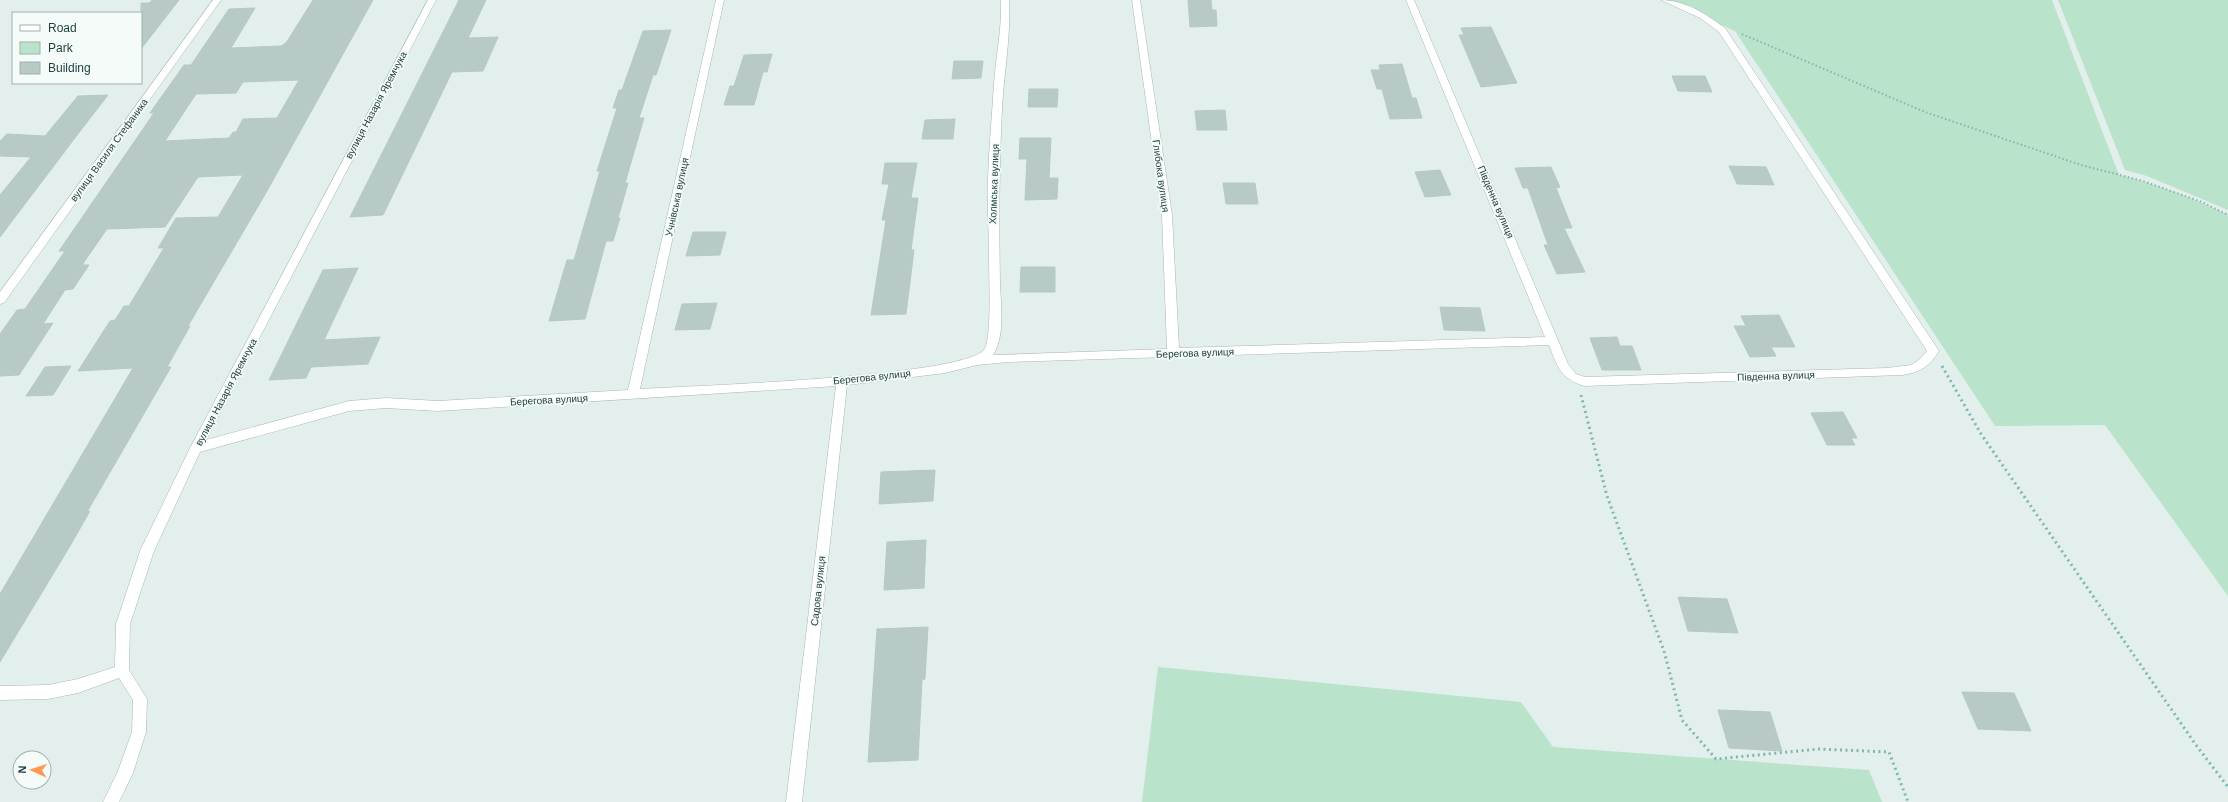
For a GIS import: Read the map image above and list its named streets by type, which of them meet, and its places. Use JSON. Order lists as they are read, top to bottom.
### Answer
{
  "streets": {
    "street": [
      "вулиця Назарія Яремчука",
      "вулиця Василя Стефаника",
      "Глибока вулиця",
      "Холмська вулиця",
      "Учнівська вулиця",
      "Південна вулиця",
      "Берегова вулиця",
      "Садова вулиця"
    ]
  },
  "crossings": [
    ["вулиця Назарія Яремчука", "Берегова вулиця"],
    ["Глибока вулиця", "Берегова вулиця"],
    ["Холмська вулиця", "Берегова вулиця"],
    ["Учнівська вулиця", "Берегова вулиця"],
    ["Південна вулиця", "Берегова вулиця"],
    ["Берегова вулиця", "Садова вулиця"]
  ],
  "legend": ["Road", "Park", "Building"],
  "north": "left"
}
